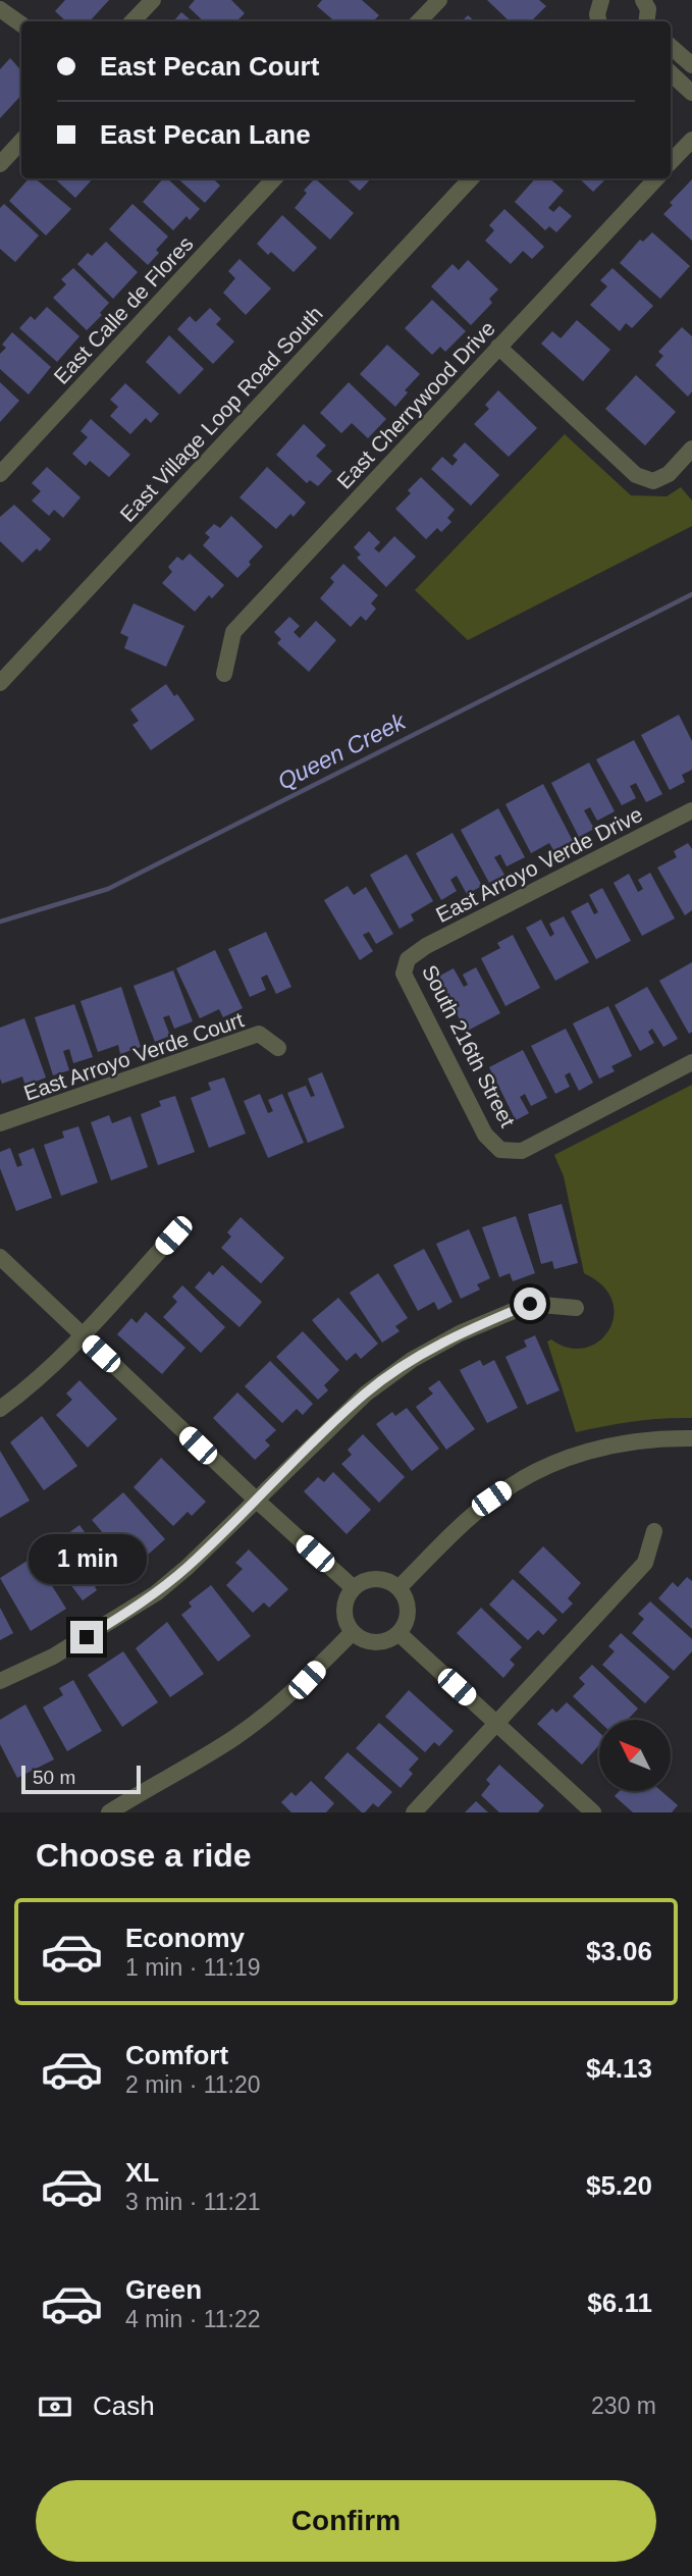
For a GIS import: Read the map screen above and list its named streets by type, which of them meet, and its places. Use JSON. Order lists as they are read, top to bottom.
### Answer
{
  "streets": {
    "street": [
      "East Calle de Flores",
      "East Cherrywood Drive",
      "East Village Loop Road South",
      "East Arroyo Verde Drive",
      "South 216th Street",
      "East Arroyo Verde Court"
    ]
  },
  "crossings": [
    ["East Arroyo Verde Drive", "South 216th Street"]
  ],
  "water": ["Queen Creek"],
  "scale_bar": "50 m",
  "north": "top left",
  "page": {
    "banner": ["East Pecan Court", "East Pecan Lane"],
    "bubble": "1 min",
    "scale": "50 m",
    "heading": "Choose a ride",
    "list": [
      {
        "name": "Economy",
        "note": "1 min · 11:19",
        "value": "$3.06"
      },
      {
        "name": "Comfort",
        "note": "2 min · 11:20",
        "value": "$4.13"
      },
      {
        "name": "XL",
        "note": "3 min · 11:21",
        "value": "$5.20"
      },
      {
        "name": "Green",
        "note": "4 min · 11:22",
        "value": "$6.11"
      }
    ],
    "pay": ["Cash", "230 m"],
    "buttons": "Confirm"
  }
}
